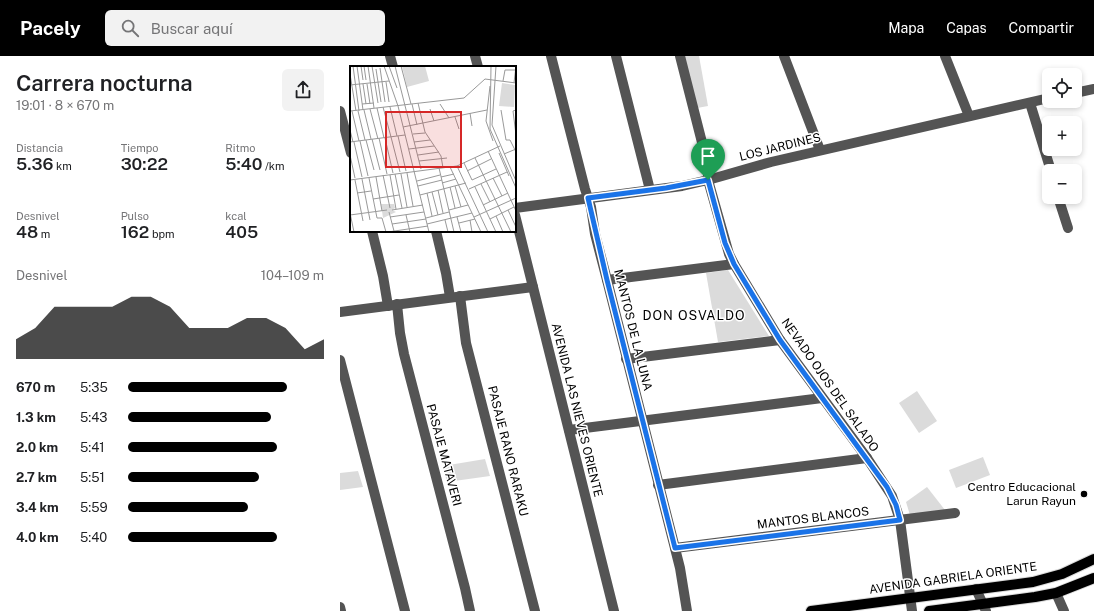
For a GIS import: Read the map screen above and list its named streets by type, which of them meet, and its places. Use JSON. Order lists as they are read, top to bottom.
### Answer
{
  "streets": {
    "main road": ["AVENIDA GABRIELA ORIENTE"],
    "street": [
      "LOS JARDINES",
      "MANTOS DE LA LUNA",
      "NEVADO OJOS DEL SALADO",
      "AVENIDA LAS NIEVES ORIENTE",
      "PASAJE RANO RARAKU",
      "PASAJE MATAVERI",
      "MANTOS BLANCOS"
    ]
  },
  "crossings": [
    ["LOS JARDINES", "MANTOS DE LA LUNA"],
    ["LOS JARDINES", "NEVADO OJOS DEL SALADO"],
    ["MANTOS DE LA LUNA", "MANTOS BLANCOS"],
    ["NEVADO OJOS DEL SALADO", "MANTOS BLANCOS"],
    ["NEVADO OJOS DEL SALADO", "AVENIDA GABRIELA ORIENTE"]
  ],
  "districts": ["DON OSVALDO"],
  "places": ["Centro Educacional Larun Rayun"],
  "page": {
    "header": "Pacely",
    "search": "Buscar aquí",
    "nav": ["Mapa", "Capas", "Compartir"],
    "heading": ["Carrera nocturna", "19:01 · 8 × 670 m"],
    "map_buttons": ["+", "−"],
    "stats": [
      ["Distancia", "5.36 km"],
      ["Tiempo", "30:22"],
      ["Ritmo", "5:40 /km"],
      ["Desnivel", "48 m"],
      ["Pulso", "162 bpm"],
      ["kcal", "405"]
    ],
    "chart": ["Desnivel", "104–109 m"],
    "list": [
      {
        "name": "670 m",
        "note": "5:35"
      },
      {
        "name": "1.3 km",
        "note": "5:43"
      },
      {
        "name": "2.0 km",
        "note": "5:41"
      },
      {
        "name": "2.7 km",
        "note": "5:51"
      },
      {
        "name": "3.4 km",
        "note": "5:59"
      },
      {
        "name": "4.0 km",
        "note": "5:40"
      }
    ]
  }
}
